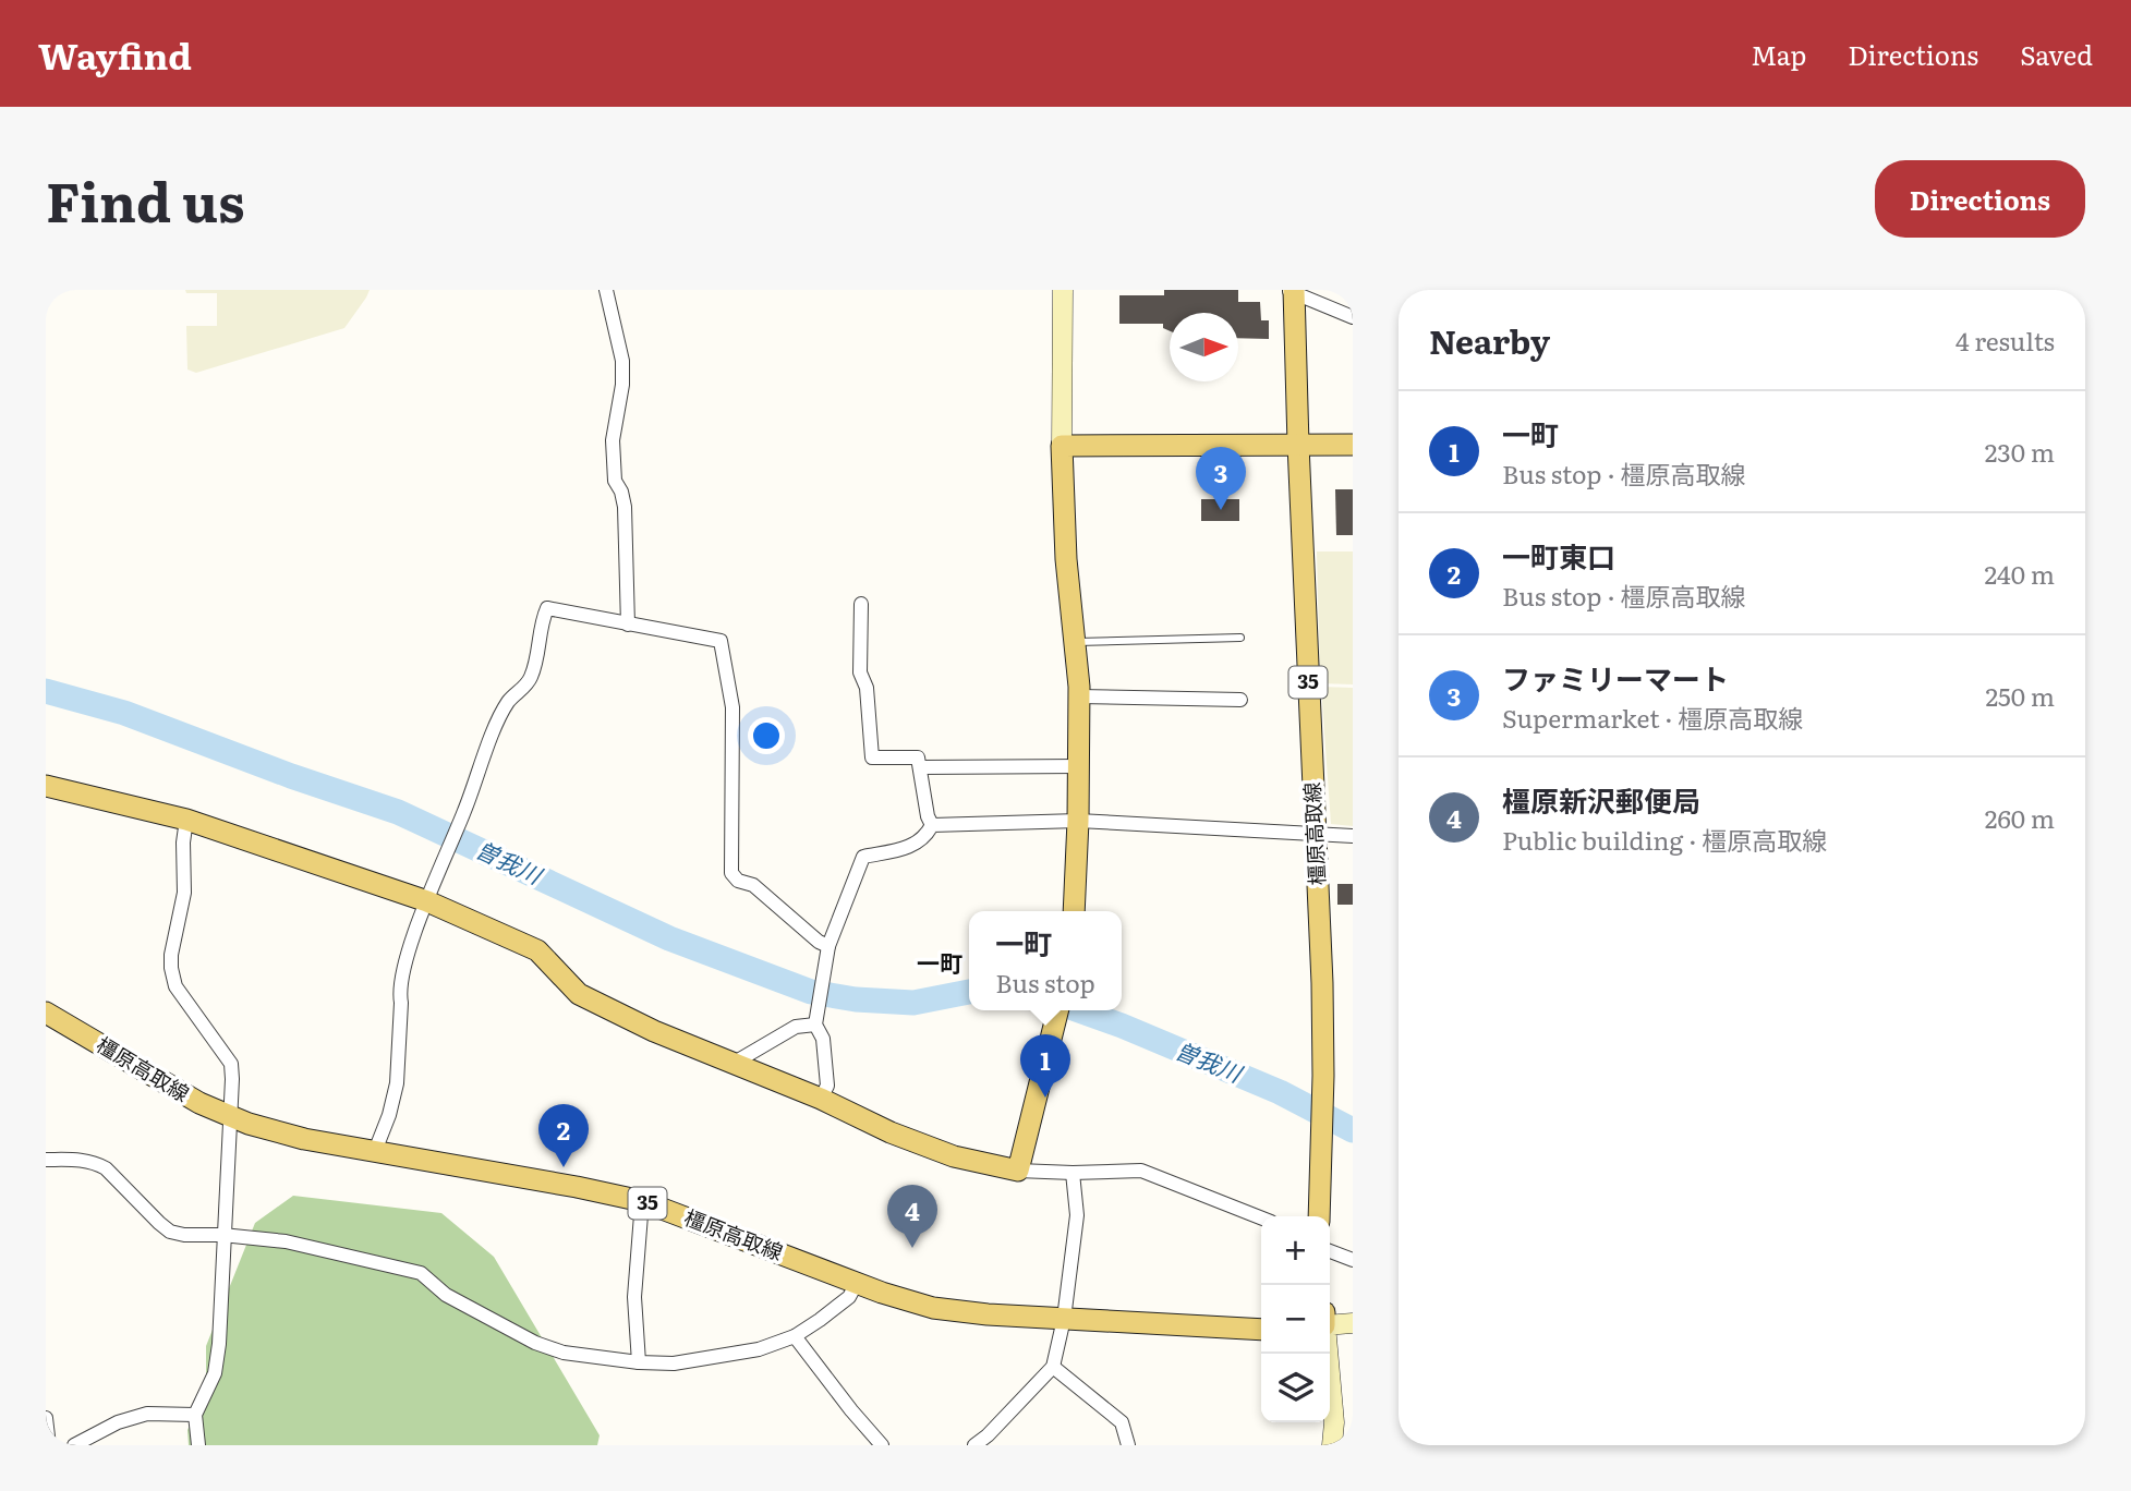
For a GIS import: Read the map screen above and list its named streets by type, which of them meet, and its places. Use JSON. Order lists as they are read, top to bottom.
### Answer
{
  "streets": {
    "main road": ["35", "橿原高取線"]
  },
  "districts": ["一町"],
  "water": ["曽我川"],
  "north": "right",
  "page": {
    "header": "Wayfind",
    "nav": ["Map", "Directions", "Saved"],
    "title": "Find us",
    "buttons": "Directions",
    "heading": ["Nearby", "4 results"],
    "list": [
      {
        "mark": "1",
        "name": "一町",
        "note": "Bus stop · 橿原高取線",
        "value": "230 m"
      },
      {
        "mark": "2",
        "name": "一町東口",
        "note": "Bus stop · 橿原高取線",
        "value": "240 m"
      },
      {
        "mark": "3",
        "name": "ファミリーマート",
        "note": "Supermarket · 橿原高取線",
        "value": "250 m"
      },
      {
        "mark": "4",
        "name": "橿原新沢郵便局",
        "note": "Public building · 橿原高取線",
        "value": "260 m"
      }
    ],
    "pins": [
      "3",
      "1",
      "2",
      "4"
    ],
    "popup": ["一町", "Bus stop"],
    "map_buttons": ["+", "−"]
  }
}
